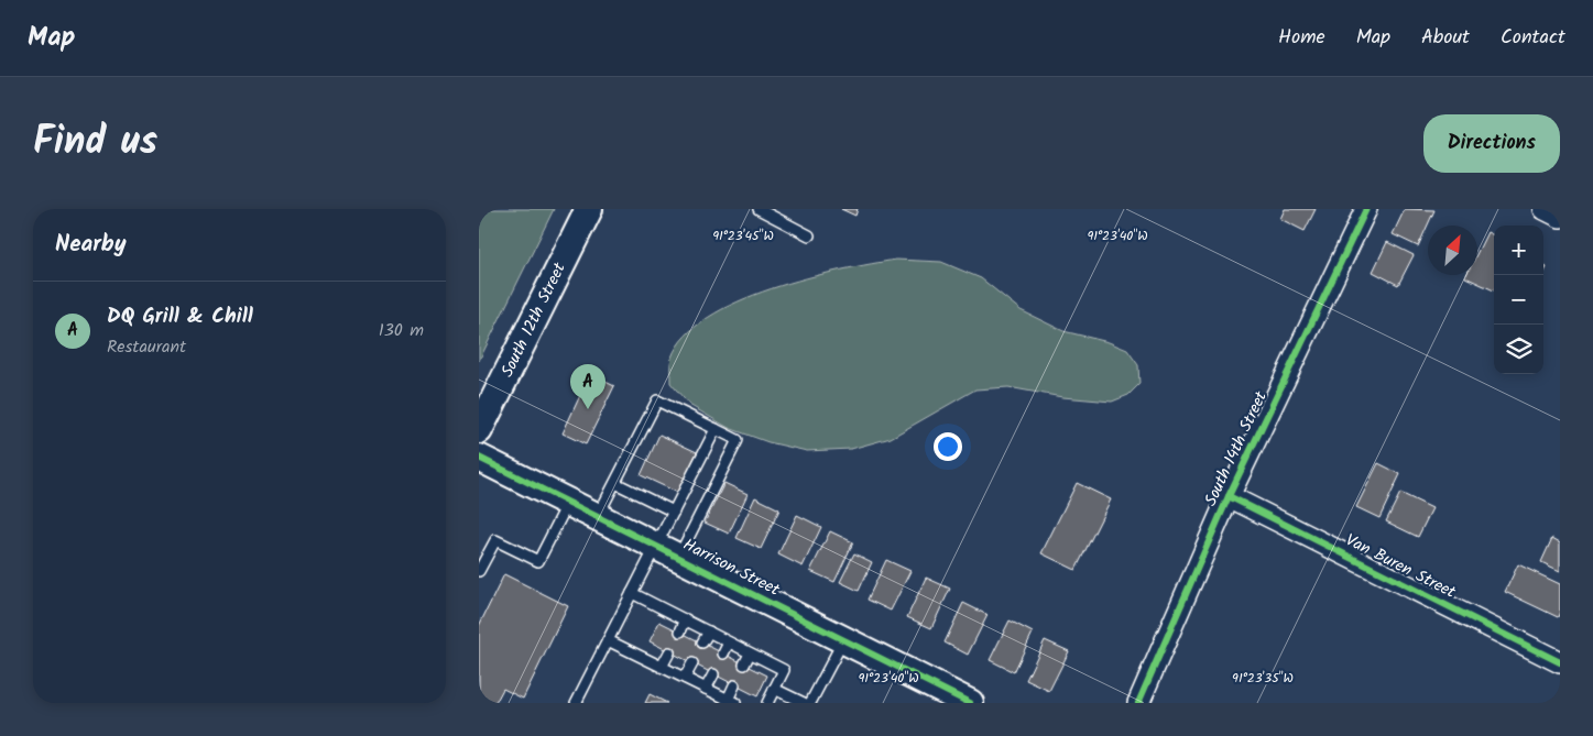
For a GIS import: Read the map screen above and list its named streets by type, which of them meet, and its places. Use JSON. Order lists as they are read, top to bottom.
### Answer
{
  "streets": {
    "street": [
      "South 12th Street",
      "South 14th Street",
      "Van Buren Street",
      "Harrison Street"
    ]
  },
  "crossings": [
    ["South 14th Street", "Van Buren Street"]
  ],
  "north": "top right",
  "page": {
    "header": "Map",
    "nav": [
      "Home",
      "Map",
      "About",
      "Contact"
    ],
    "title": "Find us",
    "buttons": "Directions",
    "heading": "Nearby",
    "map_buttons": ["+", "−"],
    "list": [
      {
        "mark": "A",
        "name": "DQ Grill & Chill",
        "note": "Restaurant",
        "value": "130 m"
      }
    ],
    "pins": "A"
  },
  "coordinates": ["91°23'45\"W", "91°23'40\"W", "91°23'35\"W"]
}
